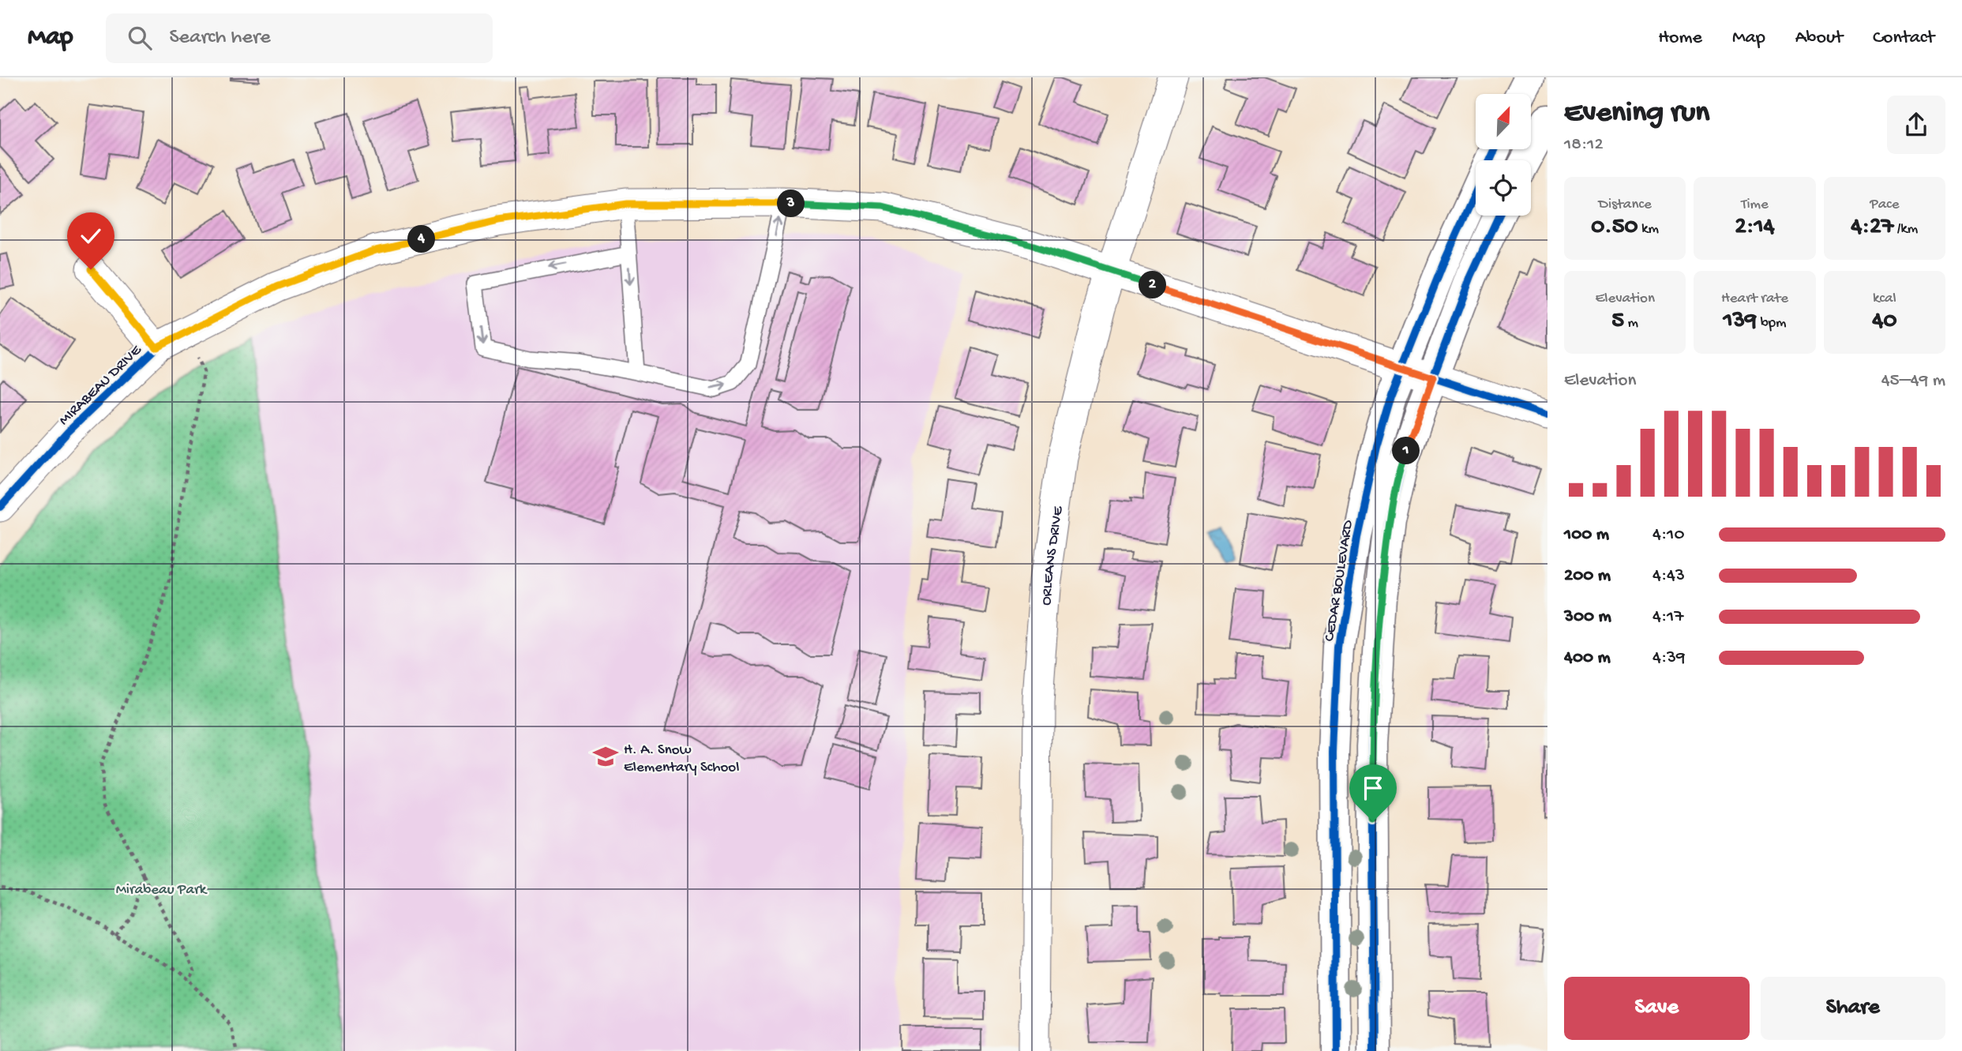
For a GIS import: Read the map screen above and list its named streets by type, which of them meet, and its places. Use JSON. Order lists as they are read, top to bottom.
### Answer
{
  "streets": {
    "street": ["MIRABEAU DRIVE", "ORLEANS DRIVE", "CEDAR BOULEVARD"]
  },
  "crossings": [
    ["MIRABEAU DRIVE", "ORLEANS DRIVE"],
    ["MIRABEAU DRIVE", "CEDAR BOULEVARD"]
  ],
  "parks": ["Mirabeau Park"],
  "places": {
    "school or university": ["H. A. Snow Elementary School"]
  },
  "north": "top right",
  "page": {
    "header": "Map",
    "search": "Search here",
    "nav": [
      "Home",
      "Map",
      "About",
      "Contact"
    ],
    "heading": ["Evening run", "18:12"],
    "stats": [
      ["Distance", "0.50 km"],
      ["Time", "2:14"],
      ["Pace", "4:27 /km"],
      ["Elevation", "5 m"],
      ["Heart rate", "139 bpm"],
      ["kcal", "40"]
    ],
    "pins": [
      "3",
      "4",
      "2",
      "1"
    ],
    "chart": ["Elevation", "45–49 m"],
    "list": [
      {
        "name": "100 m",
        "note": "4:10"
      },
      {
        "name": "200 m",
        "note": "4:43"
      },
      {
        "name": "300 m",
        "note": "4:17"
      },
      {
        "name": "400 m",
        "note": "4:39"
      }
    ],
    "buttons": ["Save", "Share"]
  }
}
